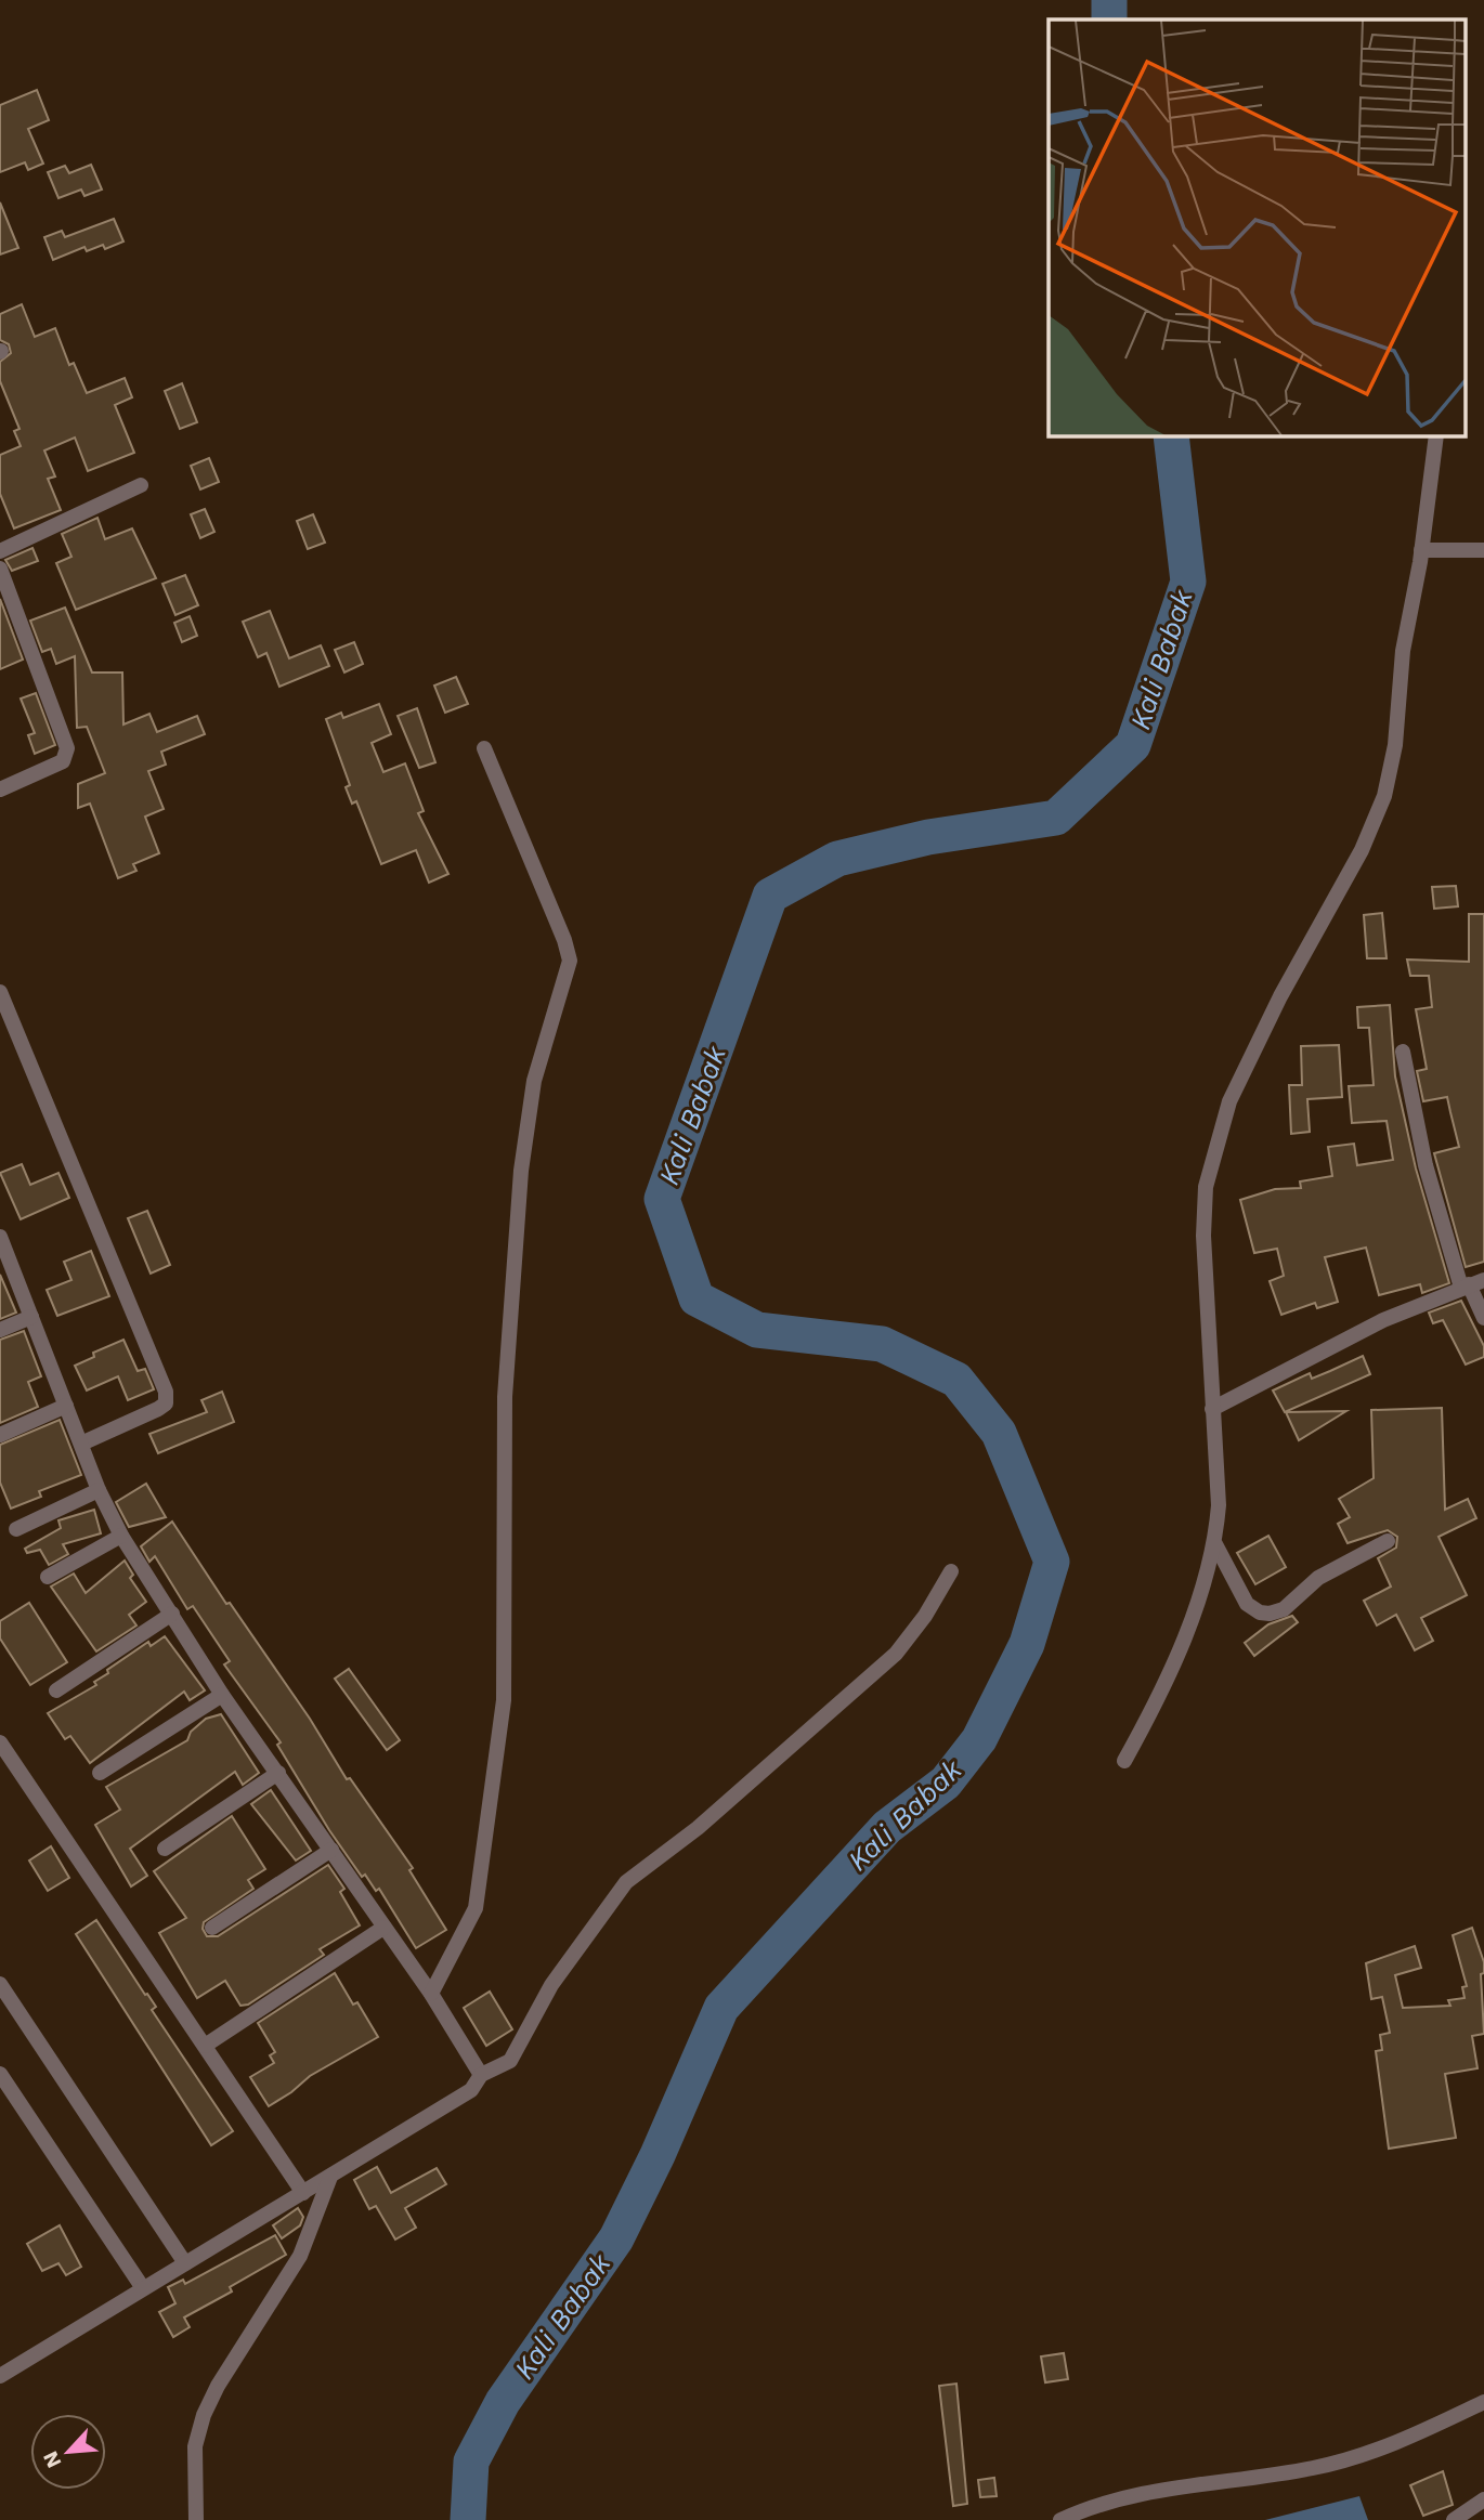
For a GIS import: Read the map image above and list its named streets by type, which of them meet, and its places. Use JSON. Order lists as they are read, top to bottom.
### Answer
{
  "water": ["Kali Babak"],
  "north": "bottom left"
}
